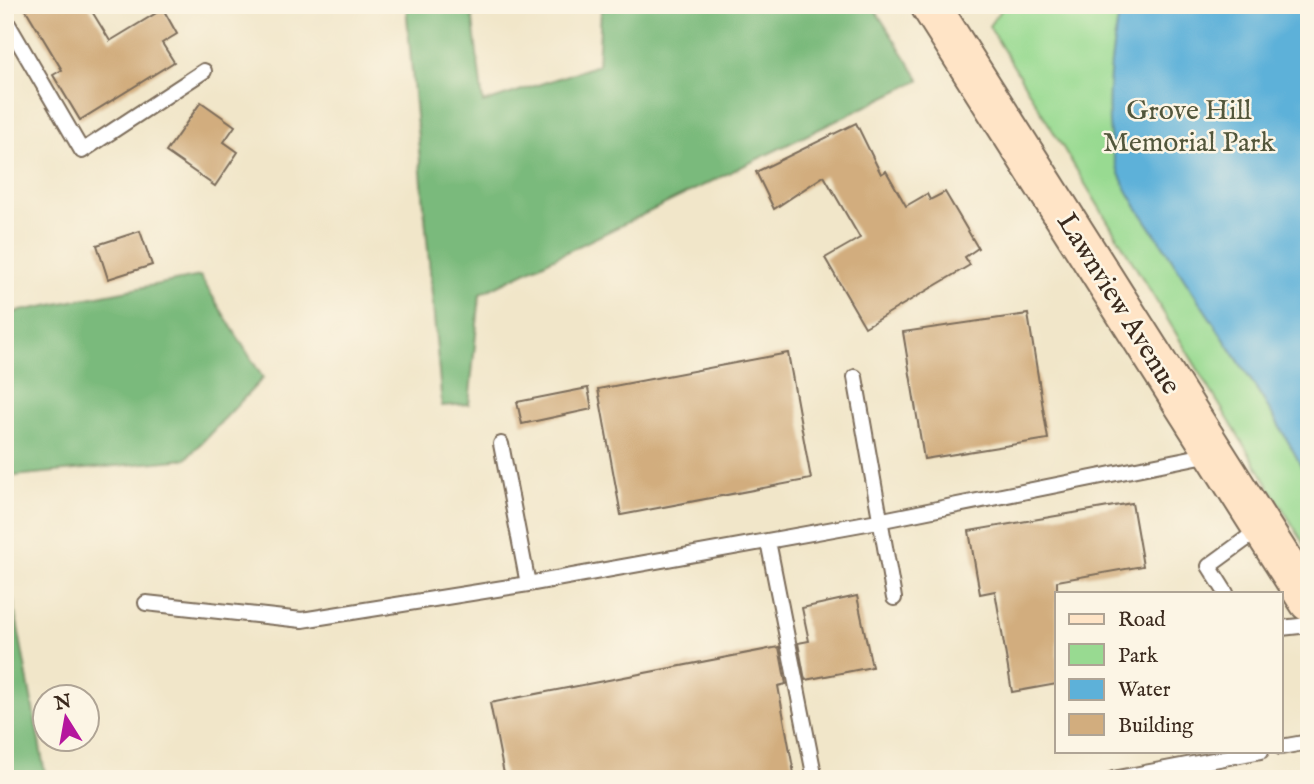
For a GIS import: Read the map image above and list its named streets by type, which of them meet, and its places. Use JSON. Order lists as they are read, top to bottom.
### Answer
{
  "streets": {
    "street": ["Lawnview Avenue"]
  },
  "parks": ["Grove Hill Memorial Park"],
  "legend": [
    "Road",
    "Park",
    "Water",
    "Building"
  ],
  "north": "top"
}
